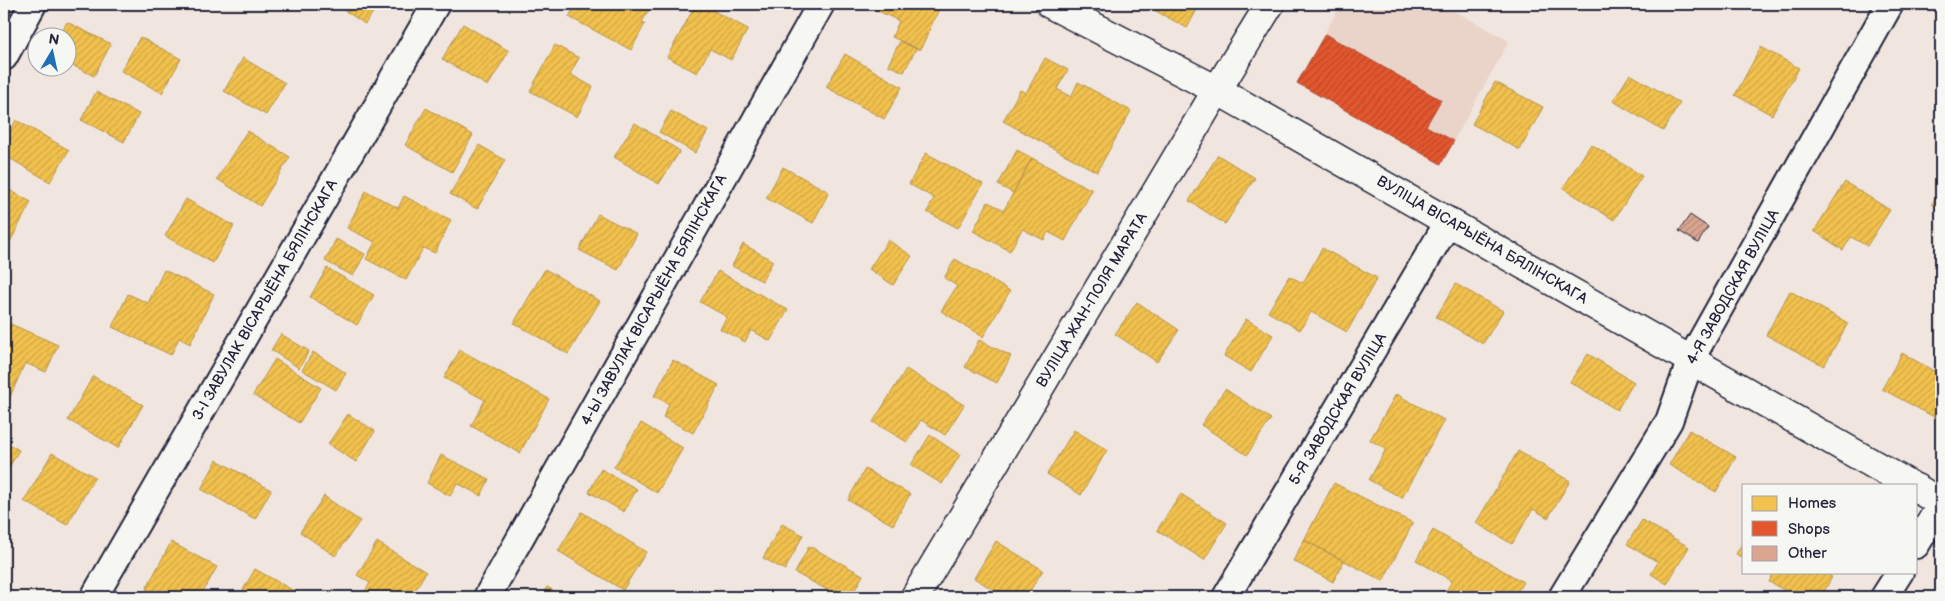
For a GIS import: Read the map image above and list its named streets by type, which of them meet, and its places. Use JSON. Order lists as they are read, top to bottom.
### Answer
{
  "streets": {
    "street": [
      "ВУЛІЦА ВІСАРЫЁНА БЯЛІНСКАГА",
      "4-Я ЗАВОДСКАЯ ВУЛІЦА",
      "3-І ЗАВУЛАК ВІСАРЫЁНА БЯЛІНСКАГА",
      "4-Ы ЗАВУЛАК ВІСАРЫЁНА БЯЛІНСКАГА",
      "ВУЛІЦА ЖАН-ПОЛЯ МАРАТА",
      "5-Я ЗАВОДСКАЯ ВУЛІЦА"
    ]
  },
  "crossings": [
    ["ВУЛІЦА ВІСАРЫЁНА БЯЛІНСКАГА", "4-Я ЗАВОДСКАЯ ВУЛІЦА"],
    ["ВУЛІЦА ВІСАРЫЁНА БЯЛІНСКАГА", "ВУЛІЦА ЖАН-ПОЛЯ МАРАТА"],
    ["ВУЛІЦА ВІСАРЫЁНА БЯЛІНСКАГА", "5-Я ЗАВОДСКАЯ ВУЛІЦА"]
  ],
  "legend": ["Homes", "Shops", "Other"],
  "north": "top"
}
